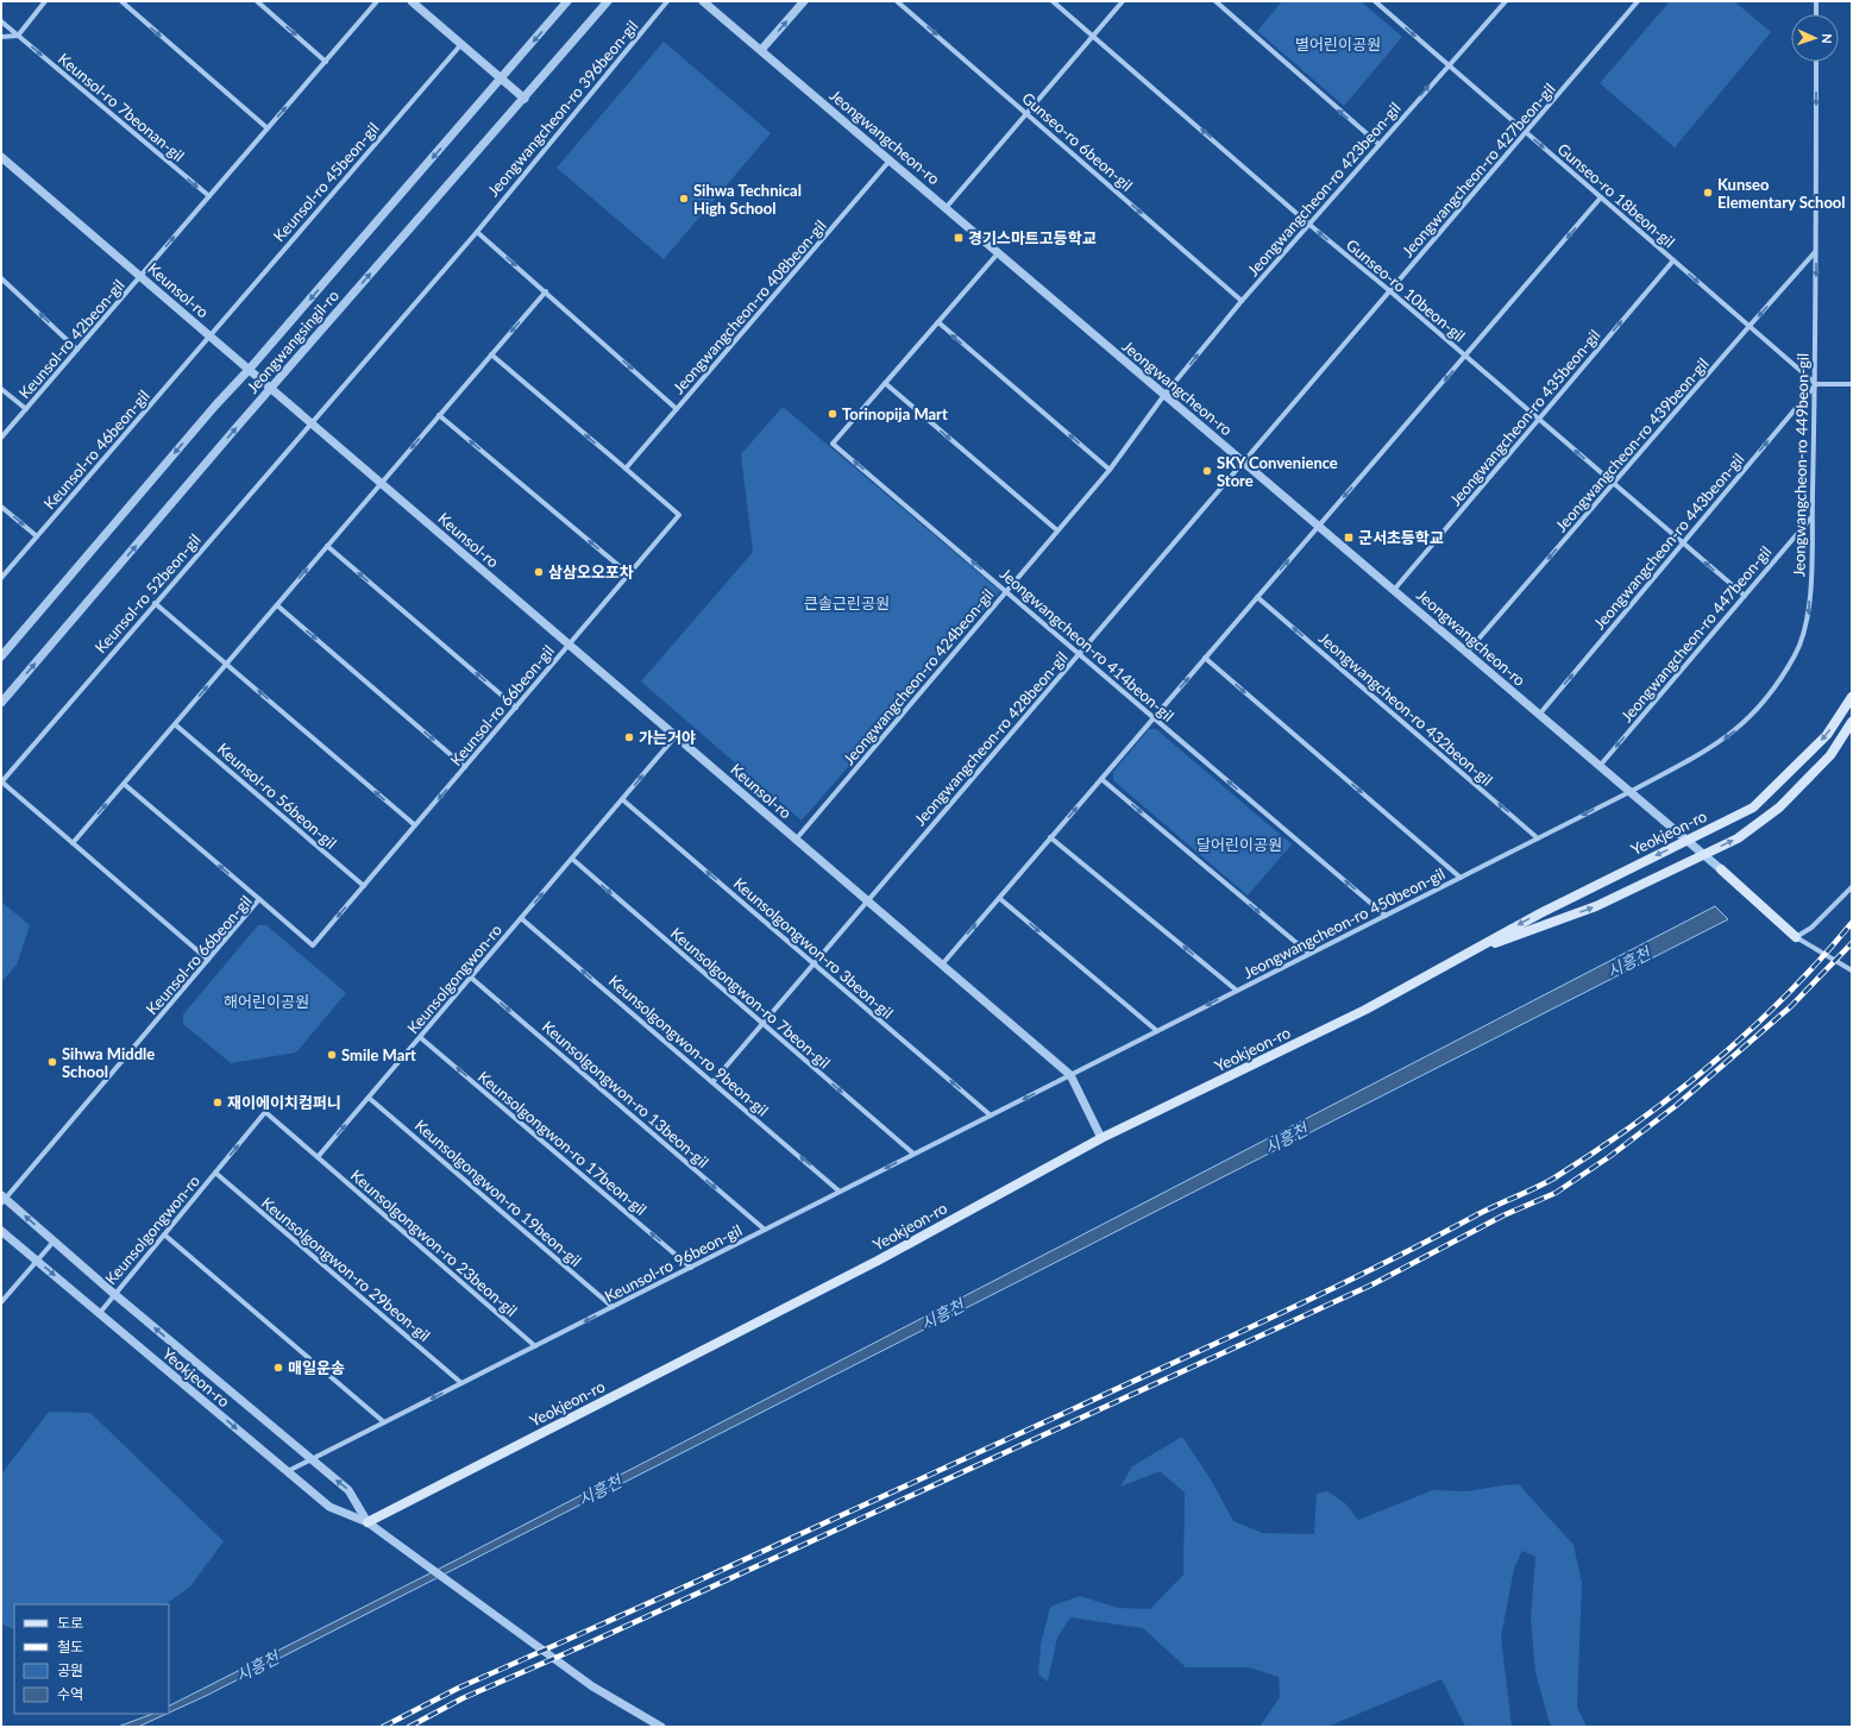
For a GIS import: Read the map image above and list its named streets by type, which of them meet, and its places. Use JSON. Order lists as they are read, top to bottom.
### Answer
{
  "streets": {
    "main road": ["Yeokjeon-ro"],
    "street": [
      "Keunsol-ro 7beonan-gil",
      "Jeongwangcheon-ro 396beon-gil",
      "Jeongwangcheon-ro",
      "Gunseo-ro 6beon-gil",
      "Jeongwangcheon-ro 427beon-gil",
      "Keunsol-ro 45beon-gil",
      "Jeongwangcheon-ro 423beon-gil",
      "Gunseo-ro 18beon-gil",
      "Keunsol-ro",
      "Gunseo-ro 10beon-gil",
      "Jeongwangcheon-ro 408beon-gil",
      "Keunsol-ro 42beon-gil",
      "Jeongwangsingil-ro",
      "Jeongwangcheon-ro 435beon-gil",
      "Jeongwangcheon-ro 439beon-gil",
      "Keunsol-ro 46beon-gil",
      "Jeongwangcheon-ro 449beon-gil",
      "Jeongwangcheon-ro 443beon-gil",
      "Keunsol-ro 52beon-gil",
      "Jeongwangcheon-ro 447beon-gil",
      "Jeongwangcheon-ro 414beon-gil",
      "Jeongwangcheon-ro 424beon-gil",
      "Keunsol-ro 66beon-gil",
      "Jeongwangcheon-ro 432beon-gil",
      "Jeongwangcheon-ro 428beon-gil",
      "Keunsol-ro 56beon-gil",
      "Jeongwangcheon-ro 450beon-gil",
      "Keunsolgongwon-ro 3beon-gil",
      "Keunsolgongwon-ro",
      "Keunsolgongwon-ro 7beon-gil",
      "Keunsolgongwon-ro 9beon-gil",
      "Keunsolgongwon-ro 13beon-gil",
      "Keunsolgongwon-ro 17beon-gil",
      "Keunsolgongwon-ro 19beon-gil",
      "Keunsolgongwon-ro 23beon-gil",
      "Keunsol-ro 96beon-gil",
      "Keunsolgongwon-ro 29beon-gil"
    ]
  },
  "crossings": [
    ["Keunsol-ro 7beonan-gil", "Keunsol-ro 42beon-gil"],
    ["Jeongwangcheon-ro 396beon-gil", "Keunsol-ro"],
    ["Jeongwangcheon-ro 396beon-gil", "Keunsol-ro 52beon-gil"],
    ["Jeongwangcheon-ro", "Jeongwangcheon-ro 427beon-gil"],
    ["Jeongwangcheon-ro", "Jeongwangcheon-ro 423beon-gil"],
    ["Jeongwangcheon-ro", "Jeongwangcheon-ro 408beon-gil"],
    ["Jeongwangcheon-ro", "Jeongwangcheon-ro 435beon-gil"],
    ["Jeongwangcheon-ro", "Jeongwangcheon-ro 439beon-gil"],
    ["Jeongwangcheon-ro", "Jeongwangcheon-ro 449beon-gil"],
    ["Jeongwangcheon-ro", "Jeongwangcheon-ro 443beon-gil"],
    ["Jeongwangcheon-ro", "Jeongwangcheon-ro 447beon-gil"],
    ["Jeongwangcheon-ro", "Jeongwangcheon-ro 414beon-gil"],
    ["Jeongwangcheon-ro", "Jeongwangcheon-ro 424beon-gil"],
    ["Jeongwangcheon-ro", "Jeongwangcheon-ro 428beon-gil"],
    ["Jeongwangcheon-ro", "Yeokjeon-ro"],
    ["Jeongwangcheon-ro", "Jeongwangcheon-ro 450beon-gil"],
    ["Gunseo-ro 6beon-gil", "Jeongwangcheon-ro 423beon-gil"],
    ["Jeongwangcheon-ro 427beon-gil", "Gunseo-ro 18beon-gil"],
    ["Jeongwangcheon-ro 427beon-gil", "Gunseo-ro 10beon-gil"],
    ["Jeongwangcheon-ro 427beon-gil", "Jeongwangcheon-ro 428beon-gil"],
    ["Keunsol-ro 45beon-gil", "Keunsol-ro"],
    ["Keunsol-ro 45beon-gil", "Keunsol-ro 46beon-gil"],
    ["Jeongwangcheon-ro 423beon-gil", "Gunseo-ro 18beon-gil"],
    ["Jeongwangcheon-ro 423beon-gil", "Gunseo-ro 10beon-gil"],
    ["Jeongwangcheon-ro 423beon-gil", "Jeongwangcheon-ro 424beon-gil"],
    ["Gunseo-ro 18beon-gil", "Jeongwangcheon-ro 435beon-gil"],
    ["Gunseo-ro 18beon-gil", "Jeongwangcheon-ro 439beon-gil"],
    ["Gunseo-ro 18beon-gil", "Jeongwangcheon-ro 449beon-gil"],
    ["Gunseo-ro 18beon-gil", "Jeongwangcheon-ro 443beon-gil"],
    ["Keunsol-ro", "Keunsol-ro 42beon-gil"],
    ["Keunsol-ro", "Jeongwangsingil-ro"],
    ["Keunsol-ro", "Keunsol-ro 46beon-gil"],
    ["Keunsol-ro", "Keunsol-ro 52beon-gil"],
    ["Keunsol-ro", "Jeongwangcheon-ro 424beon-gil"],
    ["Keunsol-ro", "Keunsol-ro 66beon-gil"],
    ["Keunsol-ro", "Jeongwangcheon-ro 428beon-gil"],
    ["Keunsol-ro", "Yeokjeon-ro"],
    ["Keunsol-ro", "Jeongwangcheon-ro 450beon-gil"],
    ["Keunsol-ro", "Keunsolgongwon-ro"],
    ["Keunsol-ro", "Keunsol-ro 96beon-gil"],
    ["Gunseo-ro 10beon-gil", "Jeongwangcheon-ro 435beon-gil"],
    ["Gunseo-ro 10beon-gil", "Jeongwangcheon-ro 439beon-gil"],
    ["Gunseo-ro 10beon-gil", "Jeongwangcheon-ro 443beon-gil"],
    ["Gunseo-ro 10beon-gil", "Jeongwangcheon-ro 447beon-gil"],
    ["Jeongwangcheon-ro 439beon-gil", "Jeongwangcheon-ro 449beon-gil"],
    ["Jeongwangcheon-ro 449beon-gil", "Jeongwangcheon-ro 443beon-gil"],
    ["Jeongwangcheon-ro 449beon-gil", "Jeongwangcheon-ro 447beon-gil"],
    ["Jeongwangcheon-ro 449beon-gil", "Jeongwangcheon-ro 450beon-gil"],
    ["Keunsol-ro 52beon-gil", "Keunsol-ro 66beon-gil"],
    ["Jeongwangcheon-ro 414beon-gil", "Jeongwangcheon-ro 424beon-gil"],
    ["Jeongwangcheon-ro 414beon-gil", "Jeongwangcheon-ro 428beon-gil"],
    ["Jeongwangcheon-ro 414beon-gil", "Jeongwangcheon-ro 450beon-gil"],
    ["Keunsol-ro 66beon-gil", "Keunsol-ro 56beon-gil"],
    ["Keunsol-ro 66beon-gil", "Yeokjeon-ro"],
    ["Jeongwangcheon-ro 432beon-gil", "Jeongwangcheon-ro 450beon-gil"],
    ["Jeongwangcheon-ro 428beon-gil", "Keunsolgongwon-ro 3beon-gil"],
    ["Jeongwangcheon-ro 428beon-gil", "Keunsolgongwon-ro 7beon-gil"],
    ["Jeongwangcheon-ro 428beon-gil", "Keunsolgongwon-ro 9beon-gil"],
    ["Yeokjeon-ro", "Keunsolgongwon-ro"],
    ["Yeokjeon-ro", "Keunsol-ro 96beon-gil"],
    ["Jeongwangcheon-ro 450beon-gil", "Keunsol-ro 96beon-gil"],
    ["Keunsolgongwon-ro 3beon-gil", "Keunsolgongwon-ro"],
    ["Keunsolgongwon-ro 3beon-gil", "Keunsol-ro 96beon-gil"],
    ["Keunsolgongwon-ro", "Keunsolgongwon-ro 7beon-gil"],
    ["Keunsolgongwon-ro", "Keunsolgongwon-ro 9beon-gil"],
    ["Keunsolgongwon-ro", "Keunsolgongwon-ro 13beon-gil"],
    ["Keunsolgongwon-ro", "Keunsolgongwon-ro 17beon-gil"],
    ["Keunsolgongwon-ro", "Keunsolgongwon-ro 19beon-gil"],
    ["Keunsolgongwon-ro", "Keunsolgongwon-ro 23beon-gil"],
    ["Keunsolgongwon-ro", "Keunsolgongwon-ro 29beon-gil"],
    ["Keunsolgongwon-ro 7beon-gil", "Keunsol-ro 96beon-gil"],
    ["Keunsolgongwon-ro 9beon-gil", "Keunsol-ro 96beon-gil"],
    ["Keunsolgongwon-ro 13beon-gil", "Keunsol-ro 96beon-gil"],
    ["Keunsolgongwon-ro 17beon-gil", "Keunsol-ro 96beon-gil"],
    ["Keunsolgongwon-ro 19beon-gil", "Keunsol-ro 96beon-gil"],
    ["Keunsolgongwon-ro 23beon-gil", "Keunsol-ro 96beon-gil"],
    ["Keunsol-ro 96beon-gil", "Keunsolgongwon-ro 29beon-gil"]
  ],
  "one_way": [
    "Keunsol-ro 7beonan-gil",
    "Gunseo-ro 6beon-gil",
    "Jeongwangcheon-ro 423beon-gil",
    "Gunseo-ro 18beon-gil",
    "Gunseo-ro 10beon-gil",
    "Jeongwangcheon-ro 435beon-gil",
    "Jeongwangcheon-ro 439beon-gil",
    "Jeongwangcheon-ro 449beon-gil",
    "Jeongwangcheon-ro 443beon-gil",
    "Jeongwangcheon-ro 447beon-gil",
    "Jeongwangcheon-ro 414beon-gil",
    "Jeongwangcheon-ro 432beon-gil",
    "Keunsolgongwon-ro 3beon-gil",
    "Keunsolgongwon-ro",
    "Keunsolgongwon-ro 7beon-gil",
    "Keunsolgongwon-ro 9beon-gil",
    "Keunsolgongwon-ro 13beon-gil",
    "Keunsolgongwon-ro 17beon-gil",
    "Keunsol-ro 96beon-gil"
  ],
  "water": ["시흥천"],
  "parks": [
    "별어린이공원",
    "큰솔근린공원",
    "달어린이공원",
    "해어린이공원"
  ],
  "places": {
    "other": [
      "Kunseo Elementary School",
      "Sihwa Technical High School",
      "Torinopija Mart",
      "SKY Convenience Store",
      "삼삼오오포차",
      "가는거야",
      "Smile Mart",
      "Sihwa Middle School",
      "재이에이치컴퍼니",
      "매일운송"
    ],
    "transit": ["경기스마트고등학교", "군서초등학교"]
  },
  "legend": [
    "도로",
    "철도",
    "공원",
    "수역"
  ],
  "north": "right"
}
